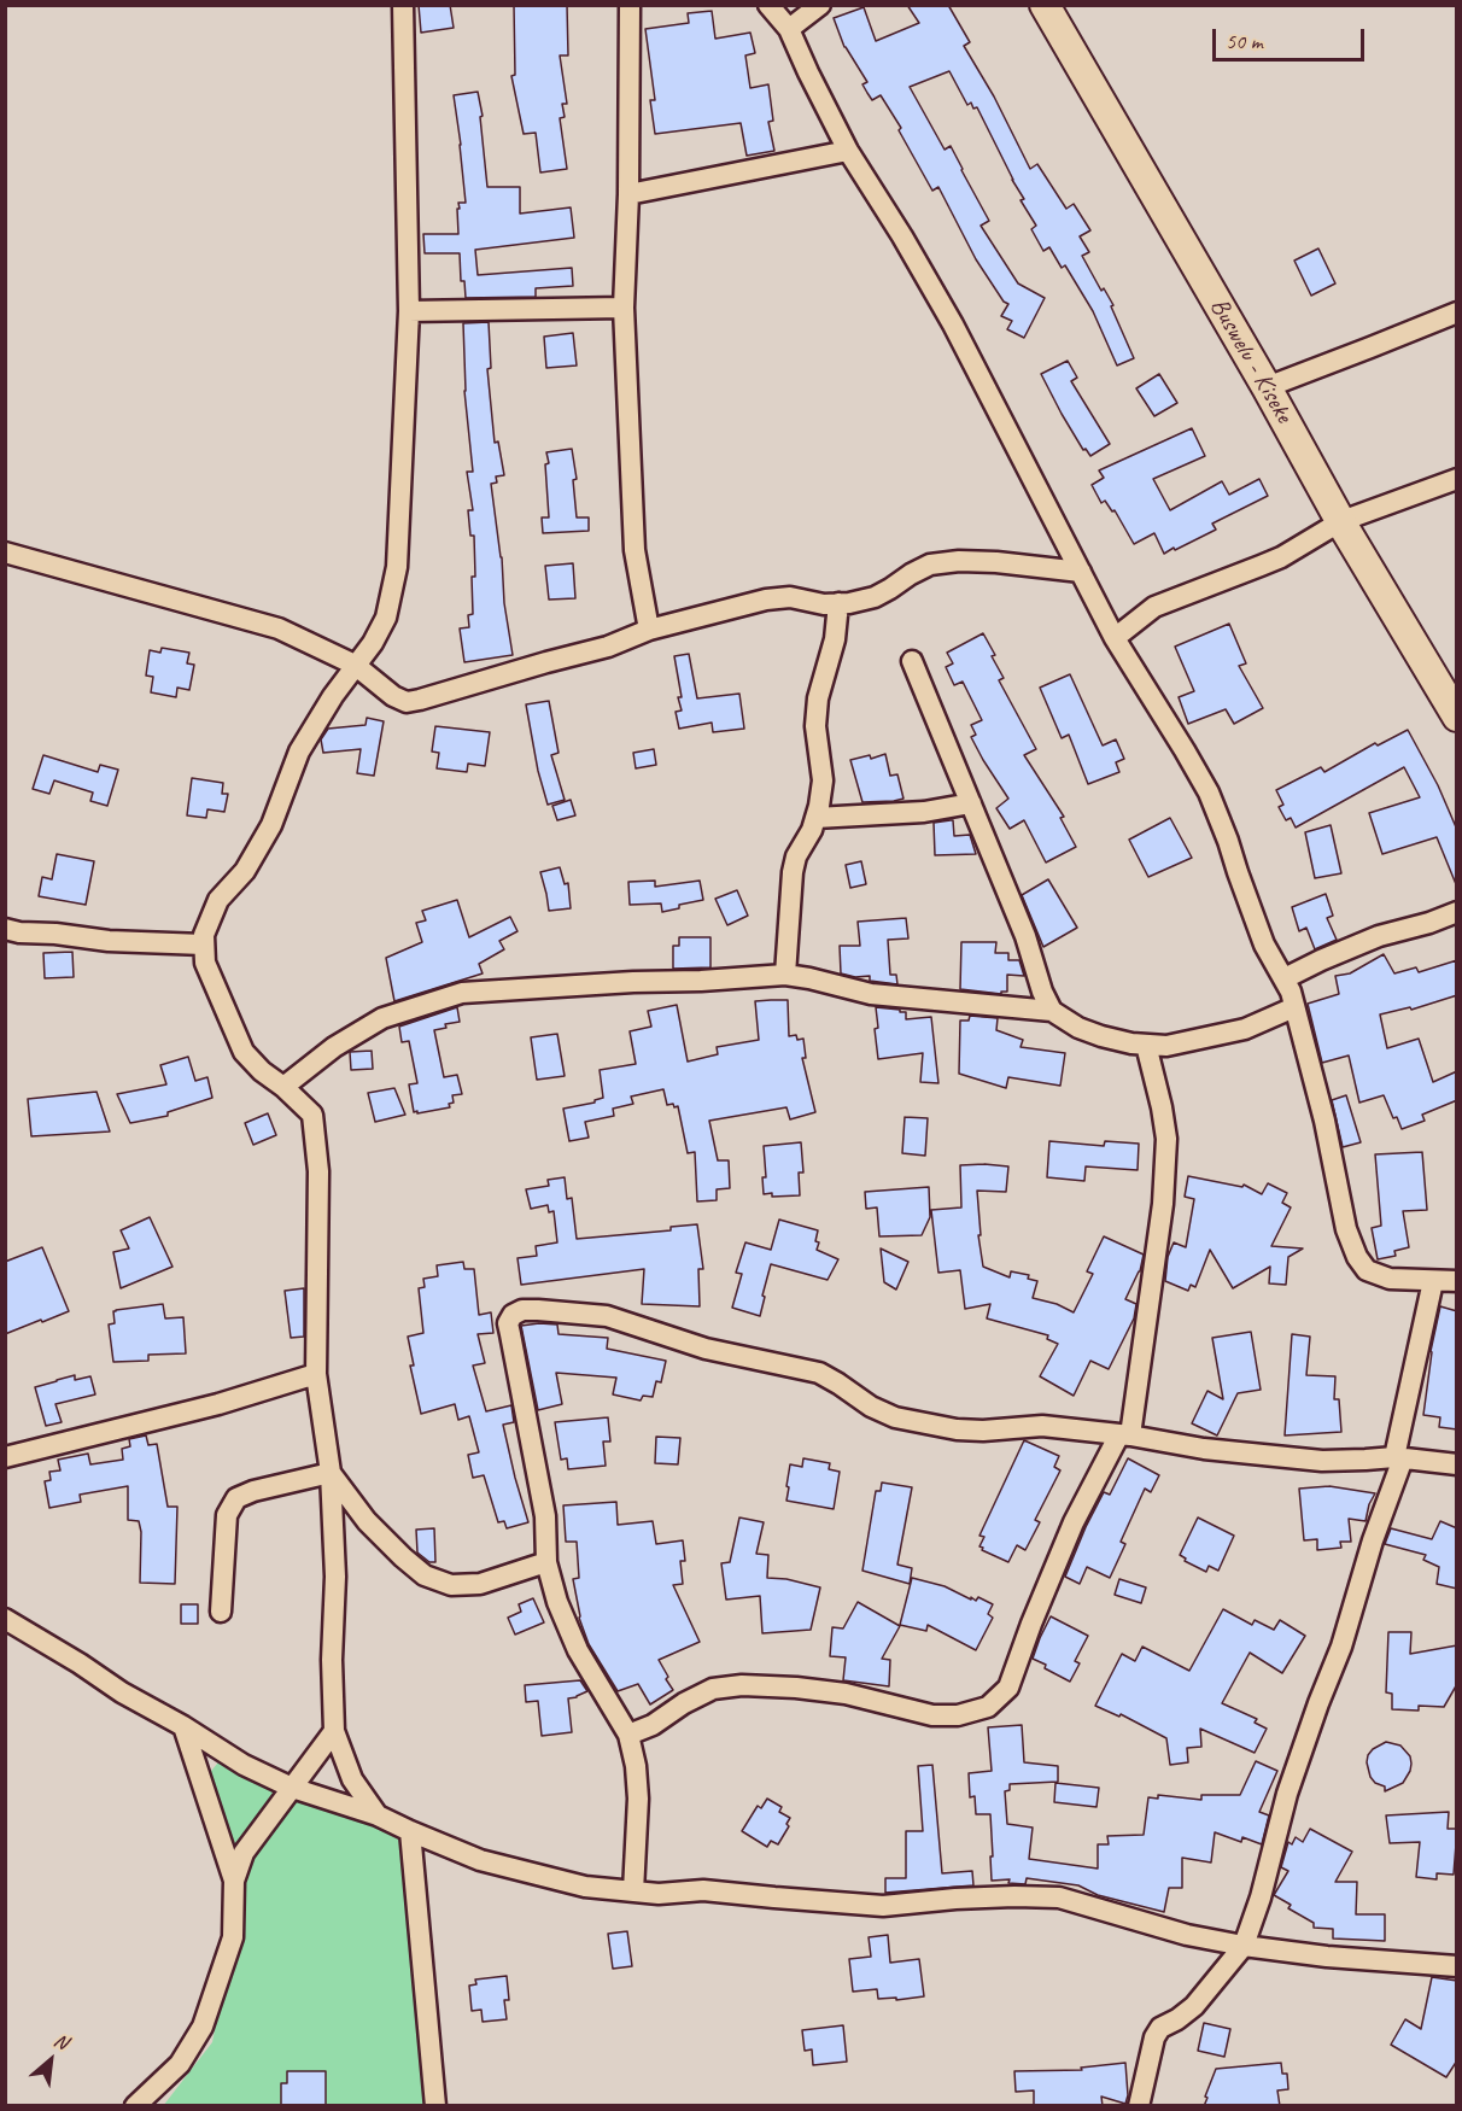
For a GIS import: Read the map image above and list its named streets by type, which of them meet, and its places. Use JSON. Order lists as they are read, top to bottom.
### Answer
{
  "streets": {
    "main road": ["Buswelu - Kiseke"]
  },
  "scale_bar": "50 m",
  "north": "top right"
}
